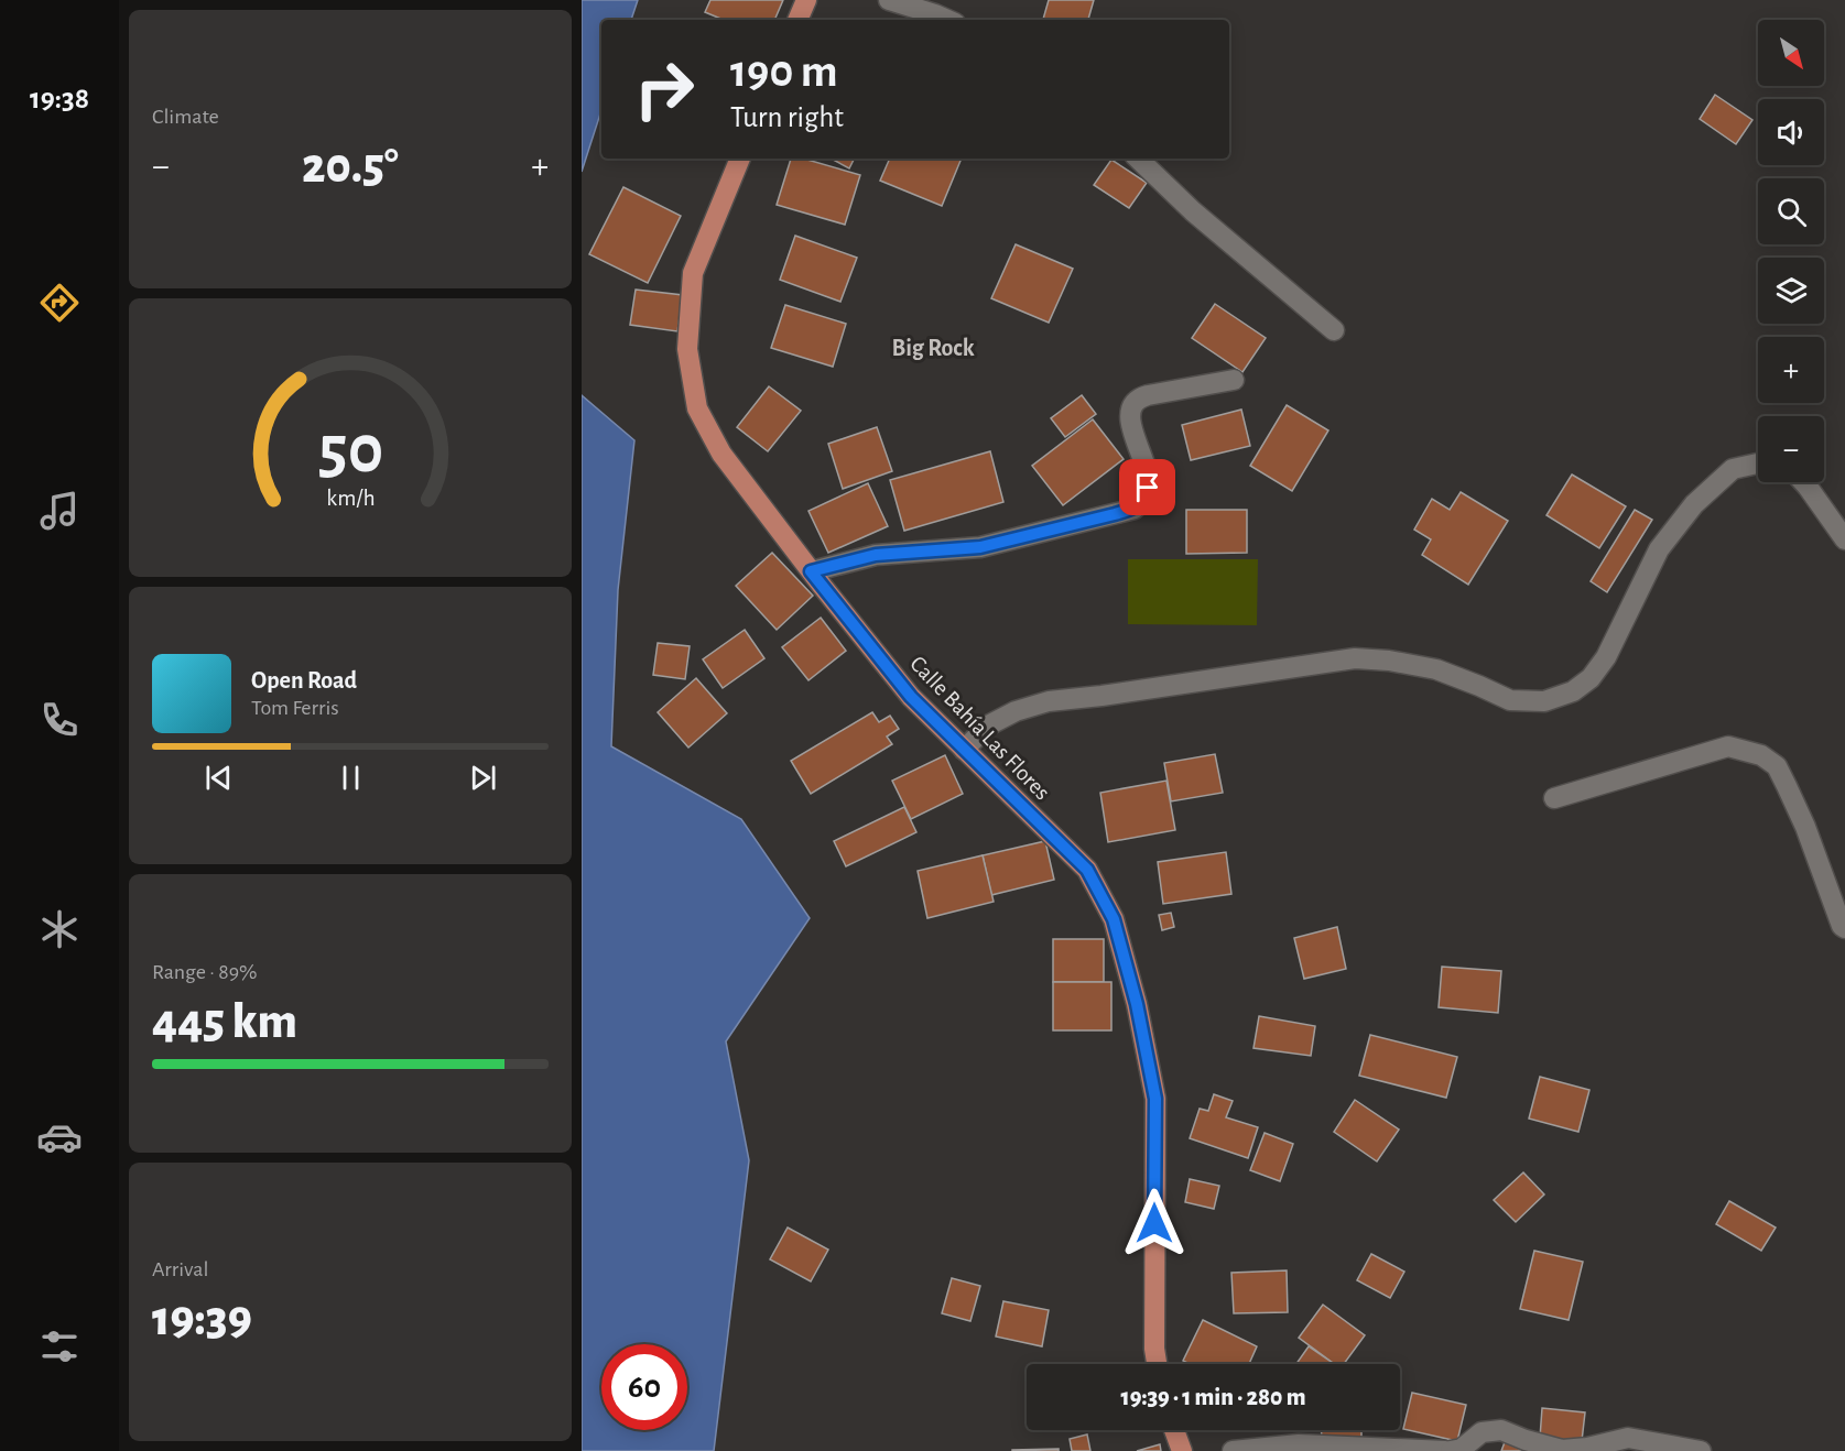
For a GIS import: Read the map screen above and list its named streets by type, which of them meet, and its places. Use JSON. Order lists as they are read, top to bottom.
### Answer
{
  "streets": {
    "main road": ["Calle Bahía Las Flores"]
  },
  "districts": ["Big Rock"],
  "north": "bottom right",
  "page": {
    "tabs": "19:38",
    "tile": [
      "Climate",
      ["Range · 89%", "445 km"],
      ["Arrival", "19:39"]
    ],
    "map_buttons": ["+", "−"],
    "turn": ["190 m", "Turn right"],
    "heat": ["−", "20.5°", "+"],
    "song": ["Open Road", "Tom Ferris"],
    "limit": "60",
    "trip": "19:39 · 1 min · 280 m",
    "gauge": ["50", "km/h"]
  }
}
